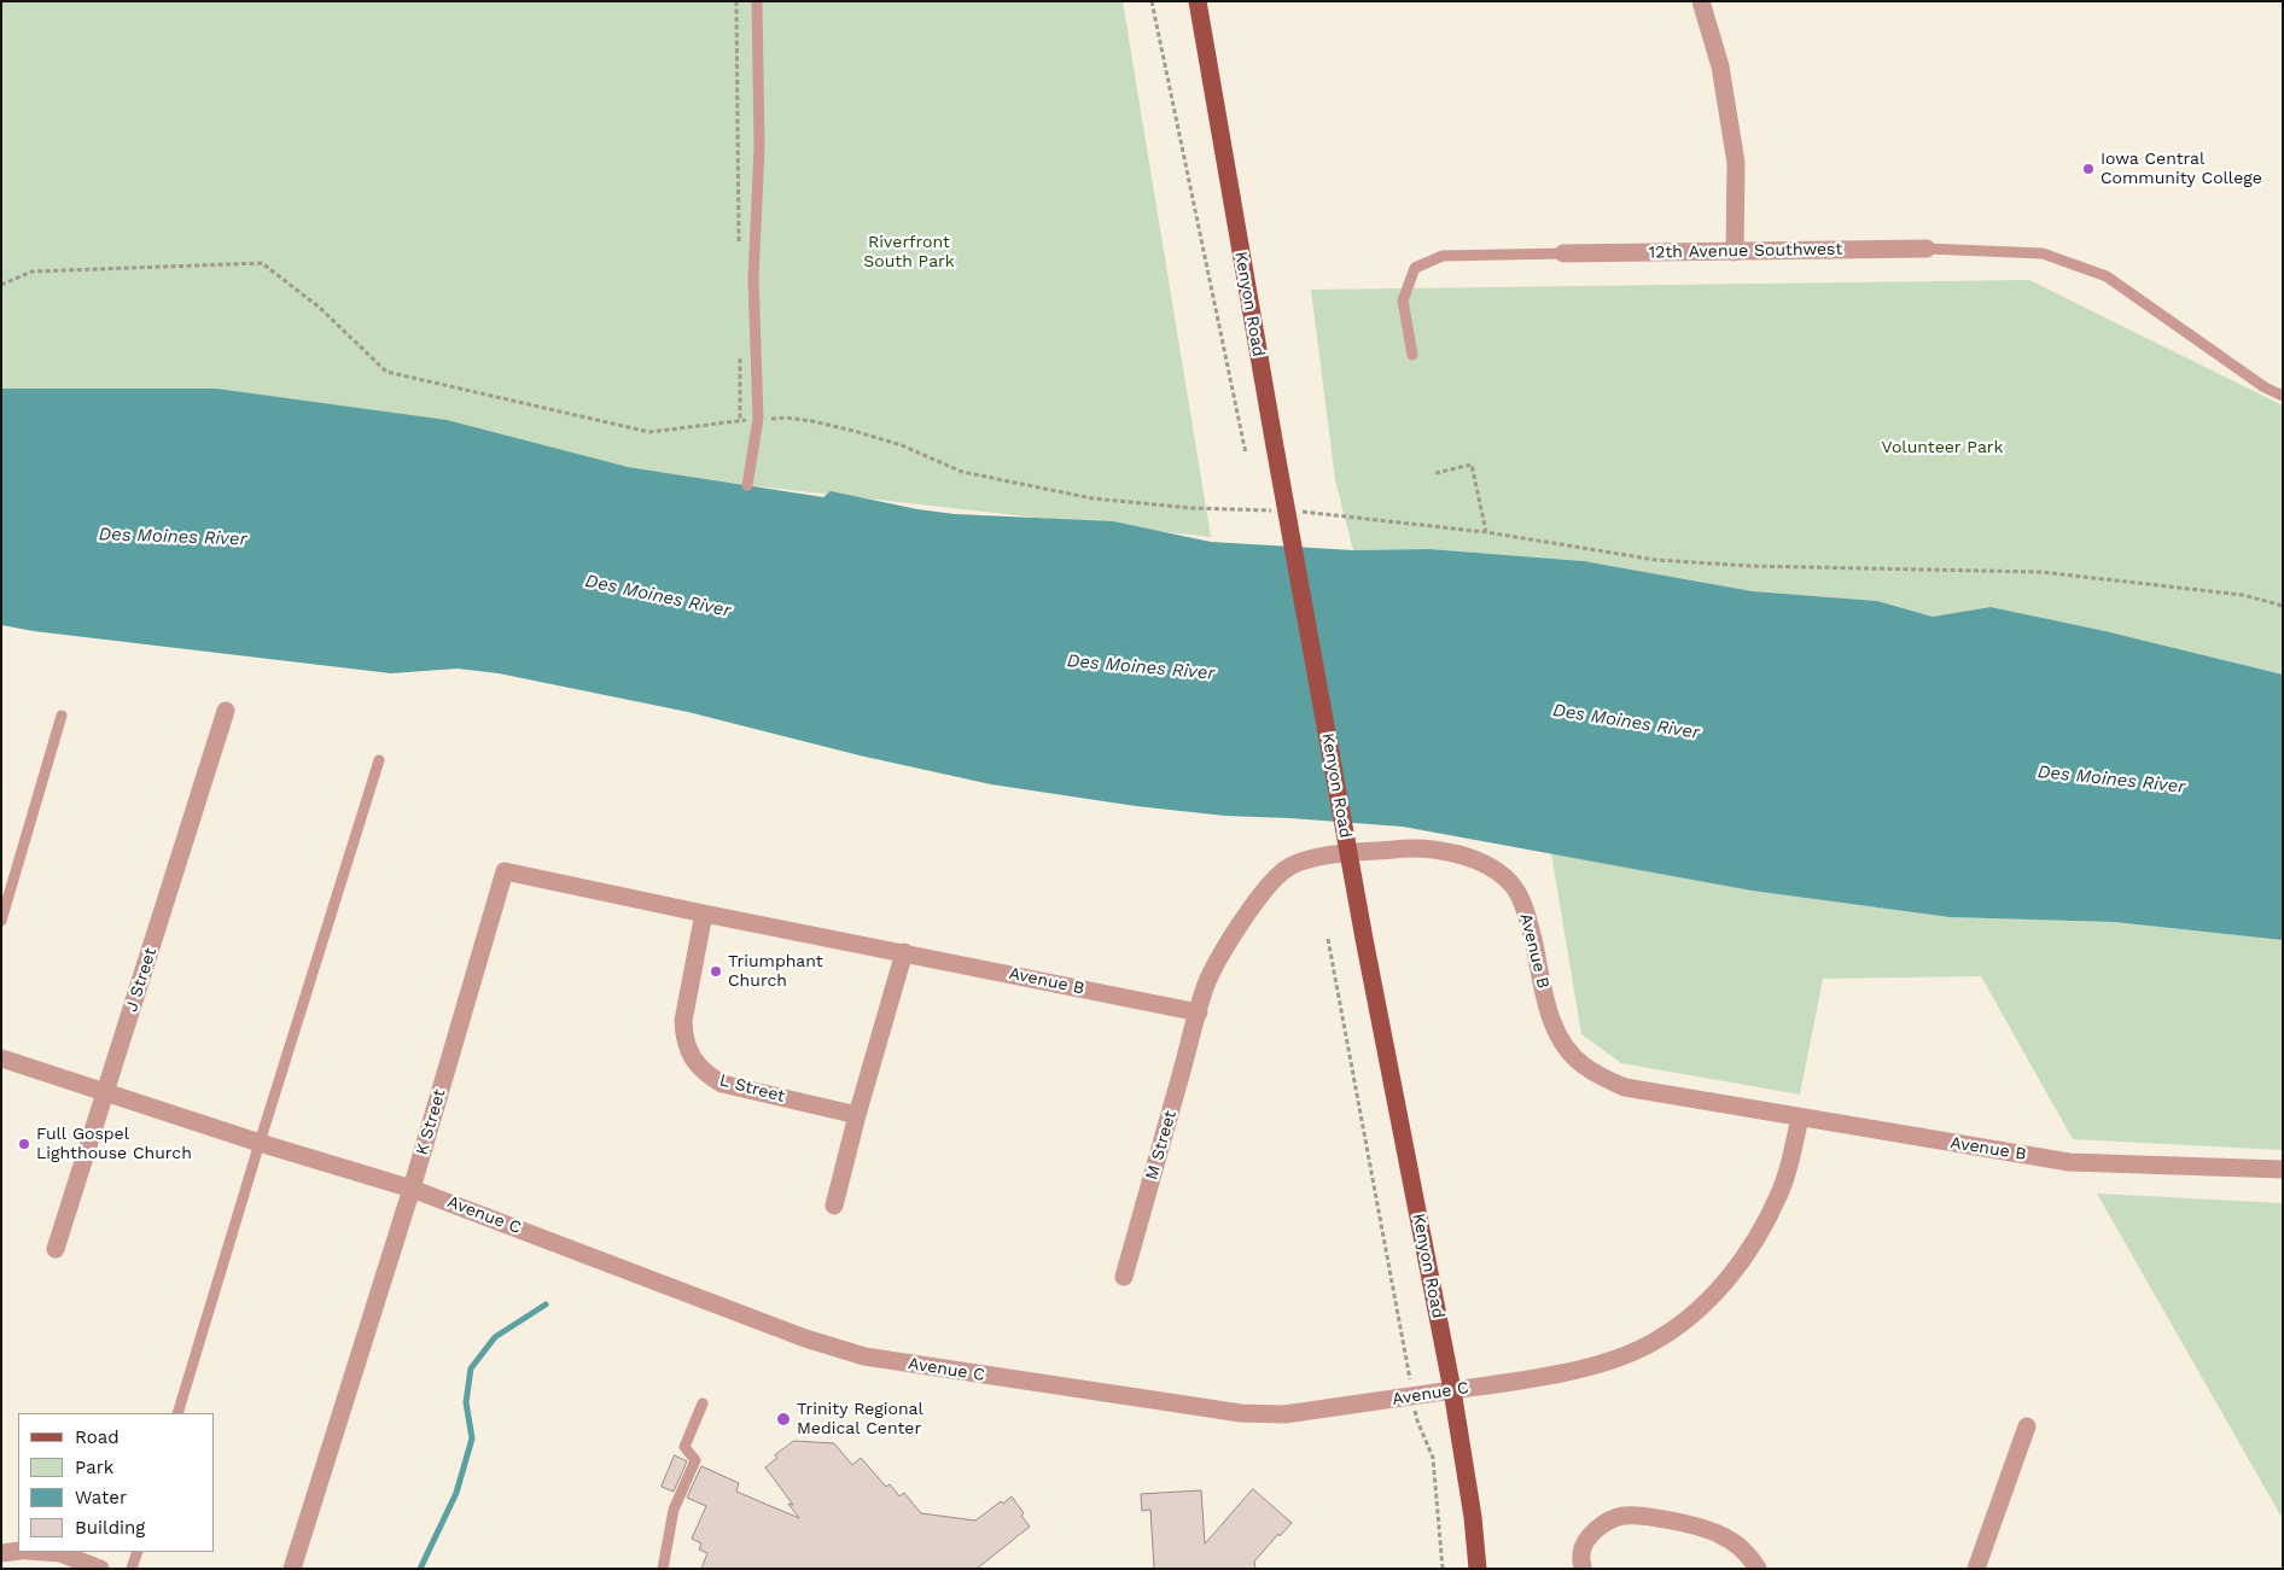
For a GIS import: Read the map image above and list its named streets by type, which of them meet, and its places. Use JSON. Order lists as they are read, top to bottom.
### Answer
{
  "streets": {
    "main road": ["Kenyon Road"],
    "street": [
      "12th Avenue Southwest",
      "Avenue B",
      "J Street",
      "L Street",
      "K Street",
      "M Street",
      "Avenue C"
    ]
  },
  "crossings": [
    ["Kenyon Road", "Avenue C"],
    ["Avenue B", "L Street"],
    ["Avenue B", "K Street"],
    ["Avenue B", "M Street"],
    ["Avenue B", "Avenue C"],
    ["J Street", "Avenue C"],
    ["L Street", "K Street"],
    ["K Street", "Avenue C"]
  ],
  "water": ["Des Moines River"],
  "parks": ["Riverfront South Park", "Volunteer Park"],
  "places": [
    "Iowa Central Community College",
    "Triumphant Church",
    "Full Gospel Lighthouse Church",
    "Trinity Regional Medical Center"
  ],
  "legend": [
    "Road",
    "Park",
    "Water",
    "Building"
  ]
}
